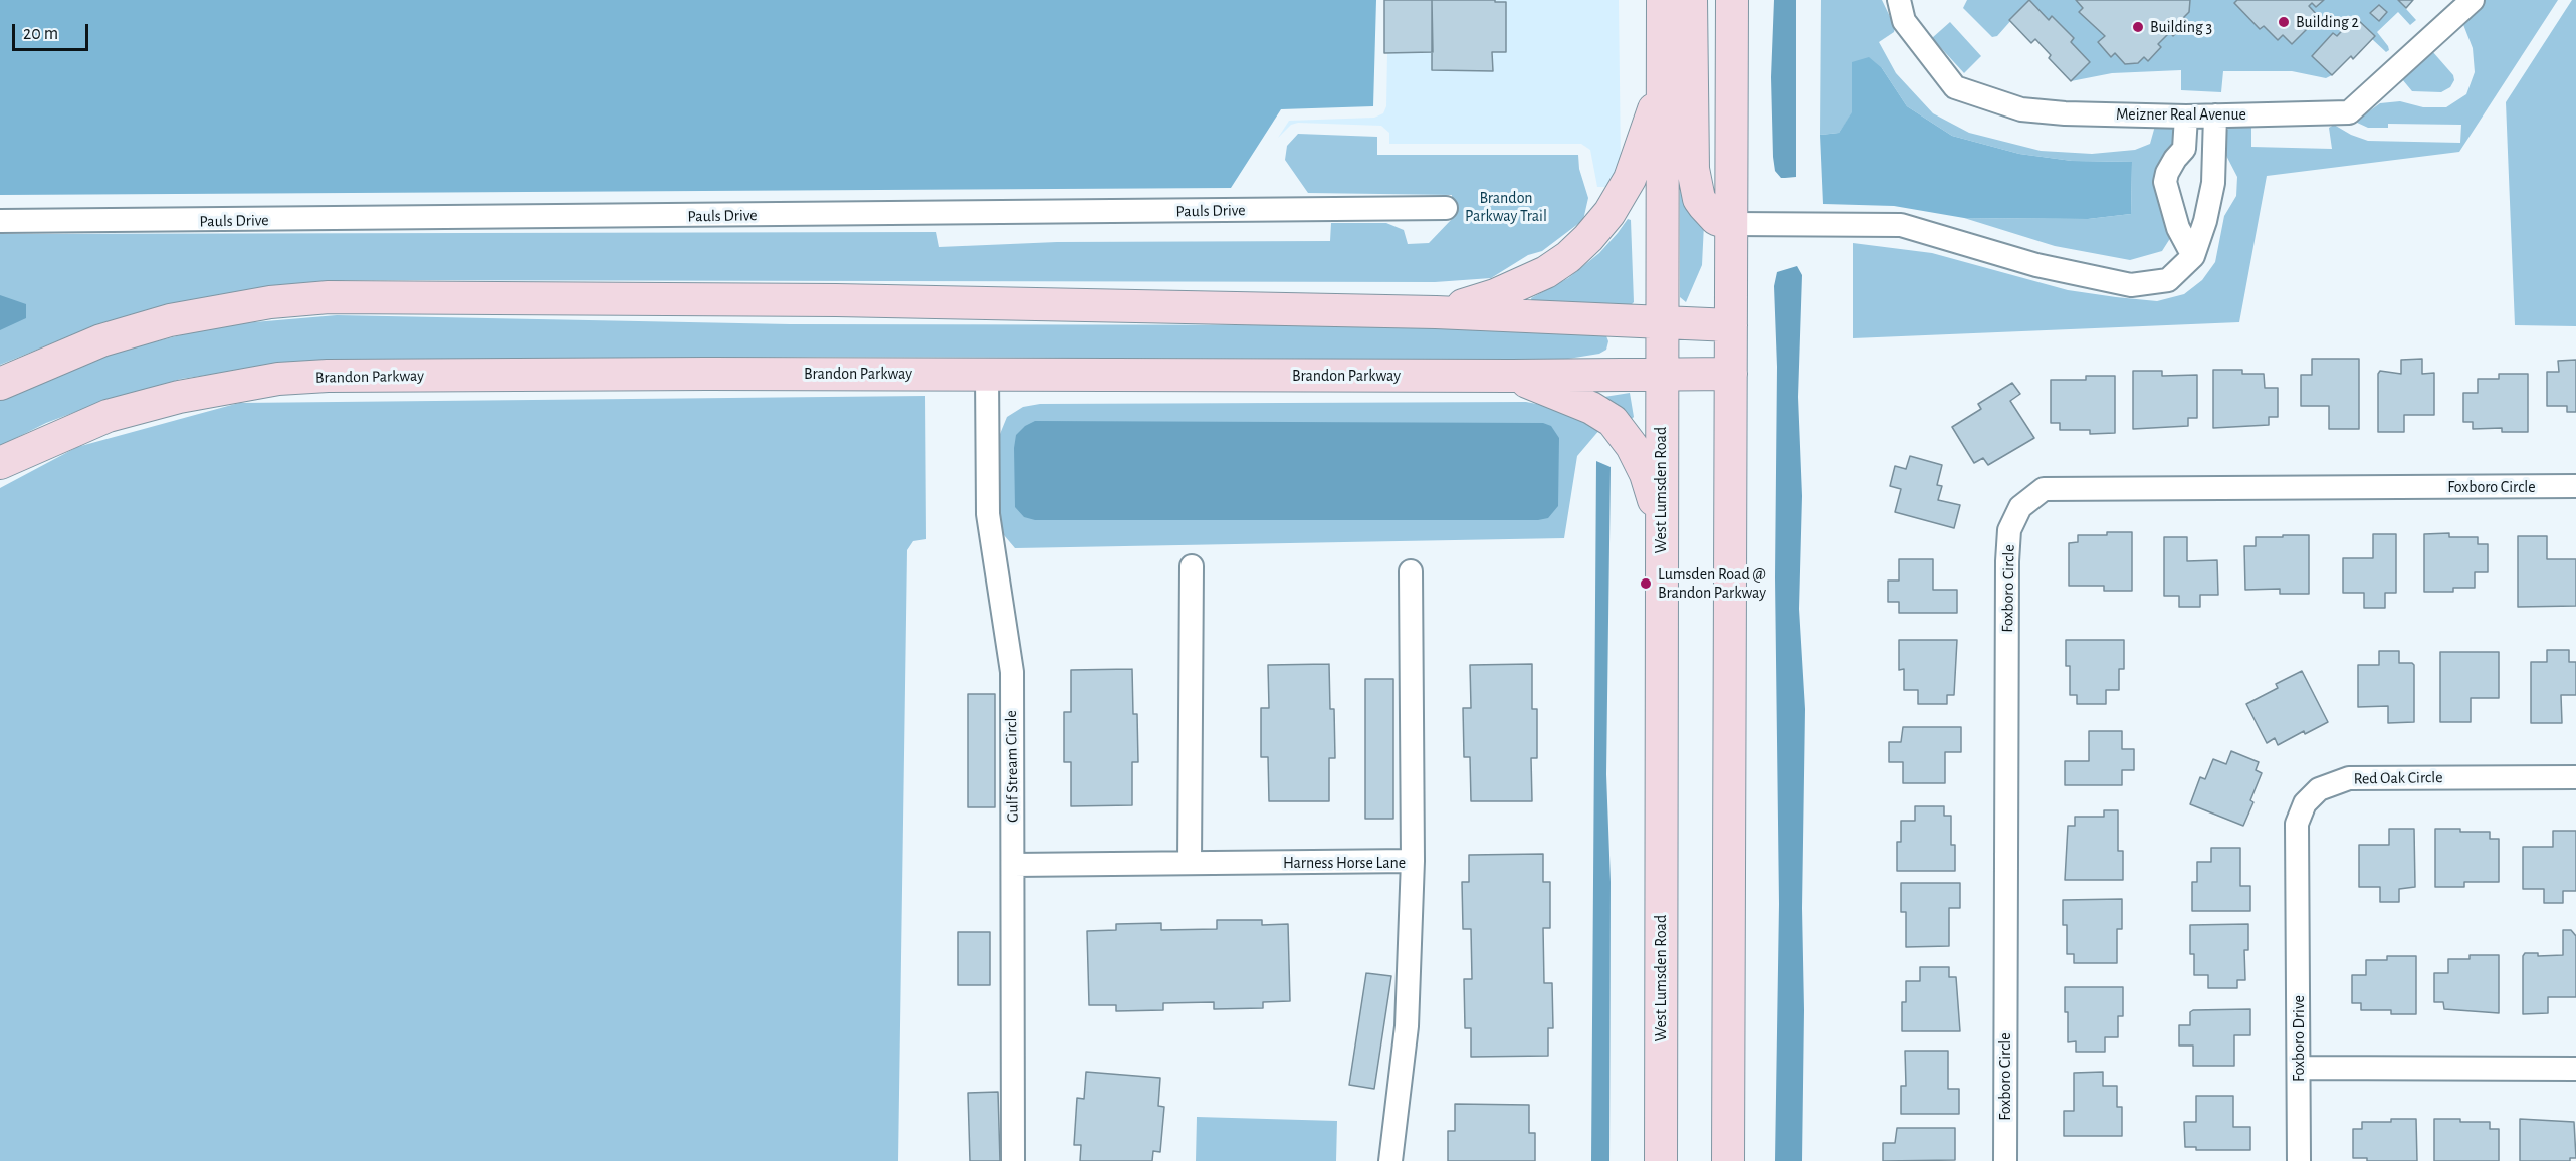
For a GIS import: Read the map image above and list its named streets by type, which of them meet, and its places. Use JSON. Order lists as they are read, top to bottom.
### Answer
{
  "streets": {
    "main road": ["Brandon Parkway", "West Lumsden Road"],
    "street": [
      "Meizner Real Avenue",
      "Pauls Drive",
      "Foxboro Circle",
      "Gulf Stream Circle",
      "Red Oak Circle",
      "Harness Horse Lane",
      "Foxboro Drive"
    ]
  },
  "crossings": [
    ["Brandon Parkway", "West Lumsden Road"],
    ["Brandon Parkway", "Gulf Stream Circle"],
    ["Gulf Stream Circle", "Harness Horse Lane"],
    ["Red Oak Circle", "Foxboro Drive"]
  ],
  "parks": ["Brandon Parkway Trail"],
  "places": ["Building 2", "Building 3", "Lumsden Road @ Brandon Parkway"],
  "scale_bar": "20 m"
}
